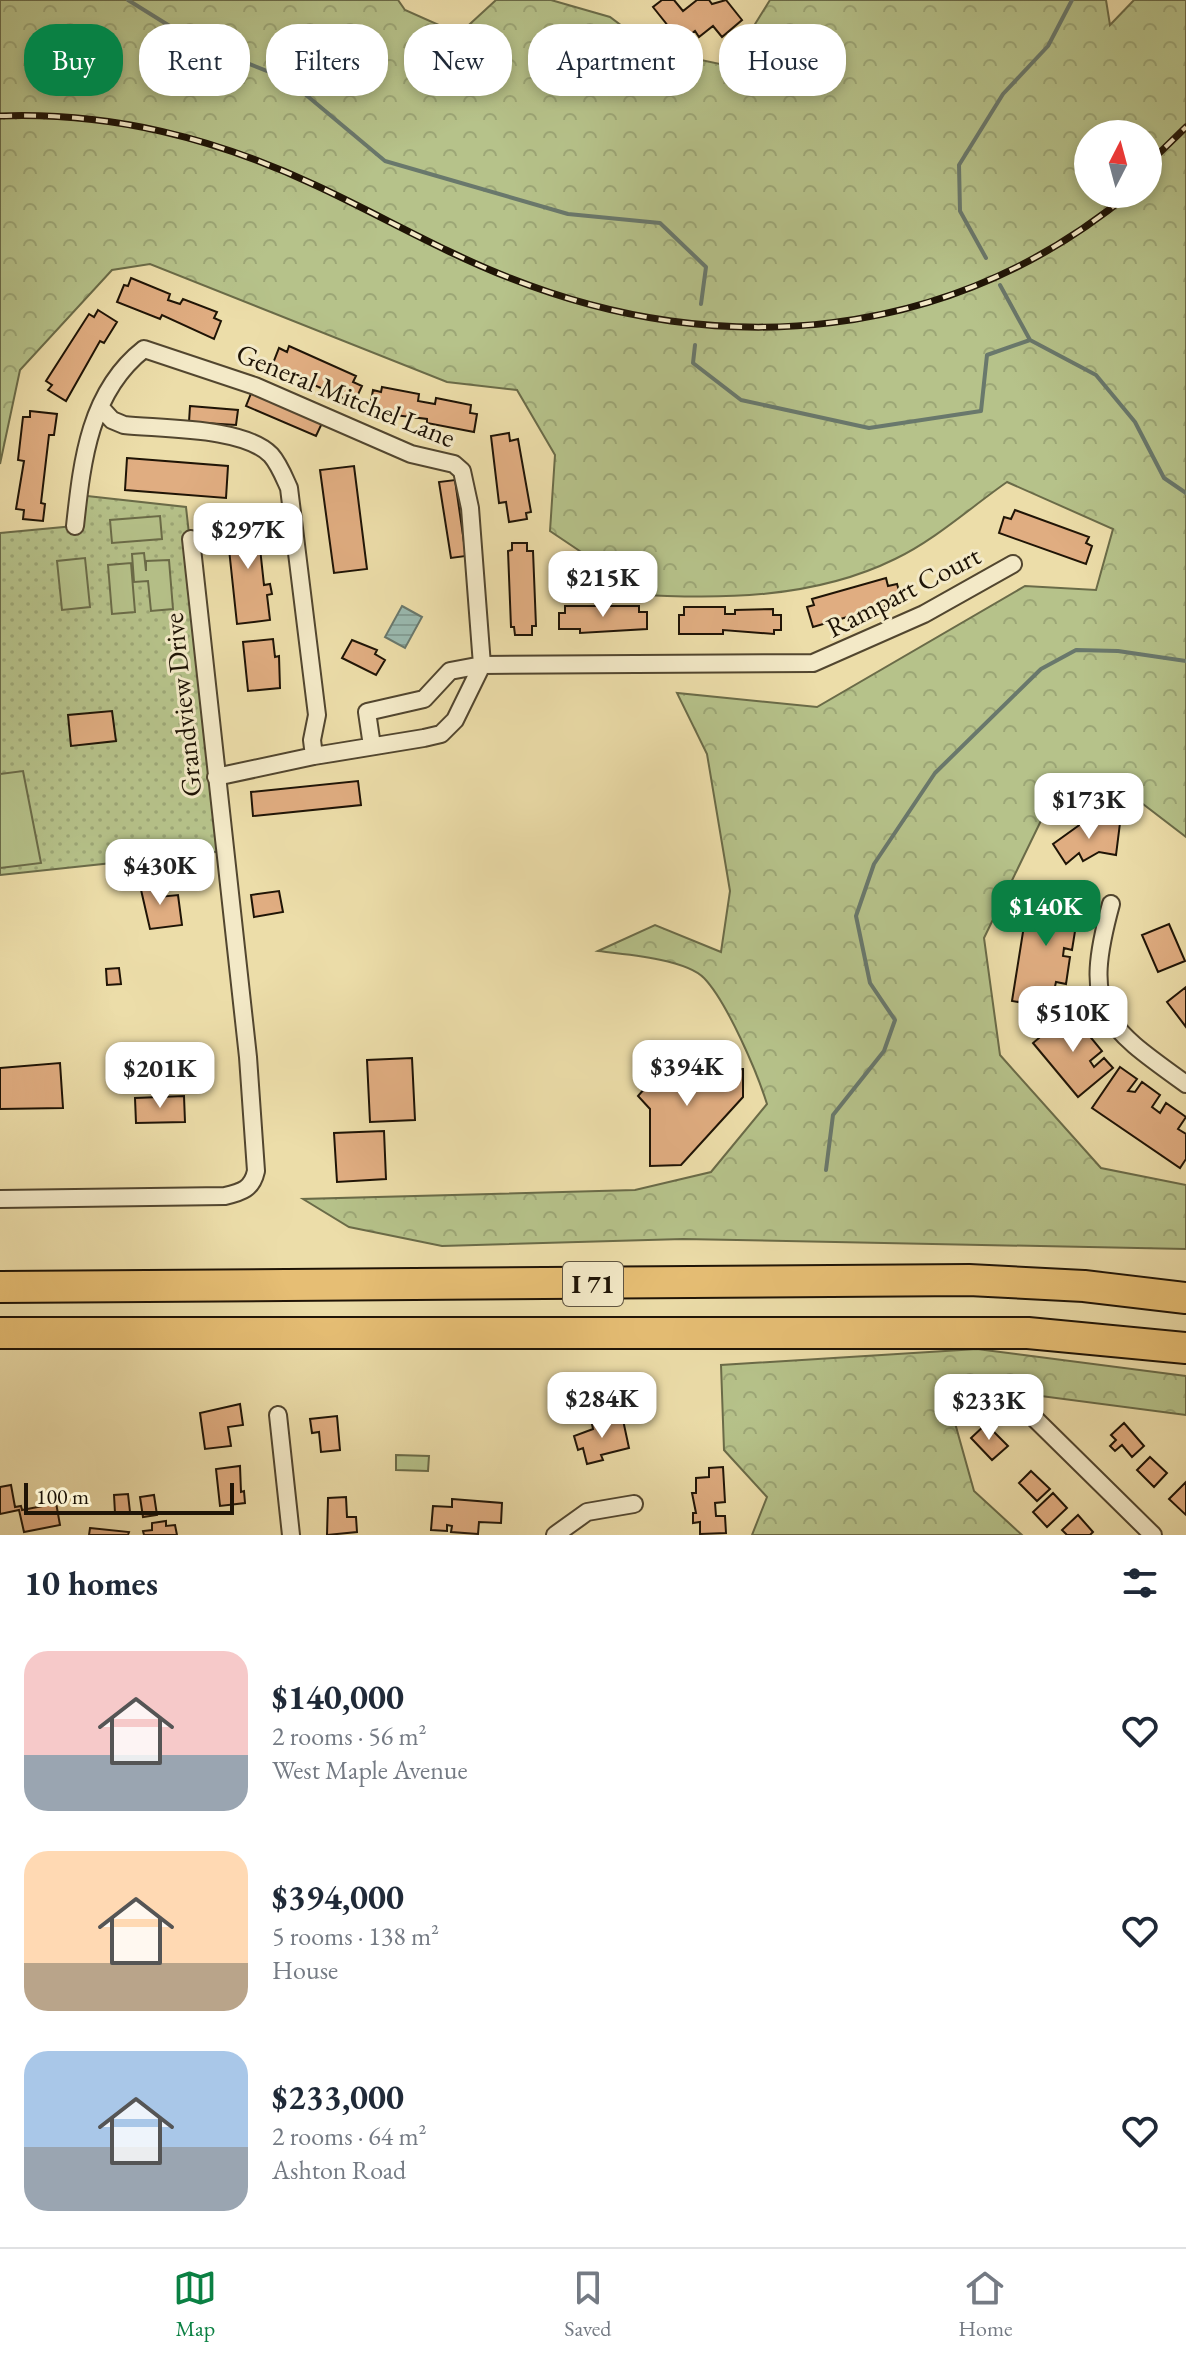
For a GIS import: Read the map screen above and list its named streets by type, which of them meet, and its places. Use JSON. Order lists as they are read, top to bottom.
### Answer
{
  "streets": {
    "highway": ["I 71"],
    "street": ["General Mitchel Lane", "Rampart Court", "Grandview Drive"]
  },
  "crossings": [
    ["General Mitchel Lane", "Rampart Court"]
  ],
  "scale_bar": "100 m",
  "north": "top",
  "page": {
    "chip": [
      "Buy",
      "Rent",
      "Filters",
      "New",
      "Apartment",
      "House"
    ],
    "price": [
      "$297K",
      "$215K",
      "$173K",
      "$430K",
      "$140K",
      "$510K",
      "$394K",
      "$201K",
      "$284K",
      "$233K"
    ],
    "scale": "100 m",
    "heading": "10 homes",
    "list": [
      {
        "name": "$140,000",
        "note": "2 rooms · 56 m² · West Maple Avenue"
      },
      {
        "name": "$394,000",
        "note": "5 rooms · 138 m² · House"
      },
      {
        "name": "$233,000",
        "note": "2 rooms · 64 m² · Ashton Road"
      }
    ],
    "tabs": ["Map", "Saved", "Home"]
  }
}
